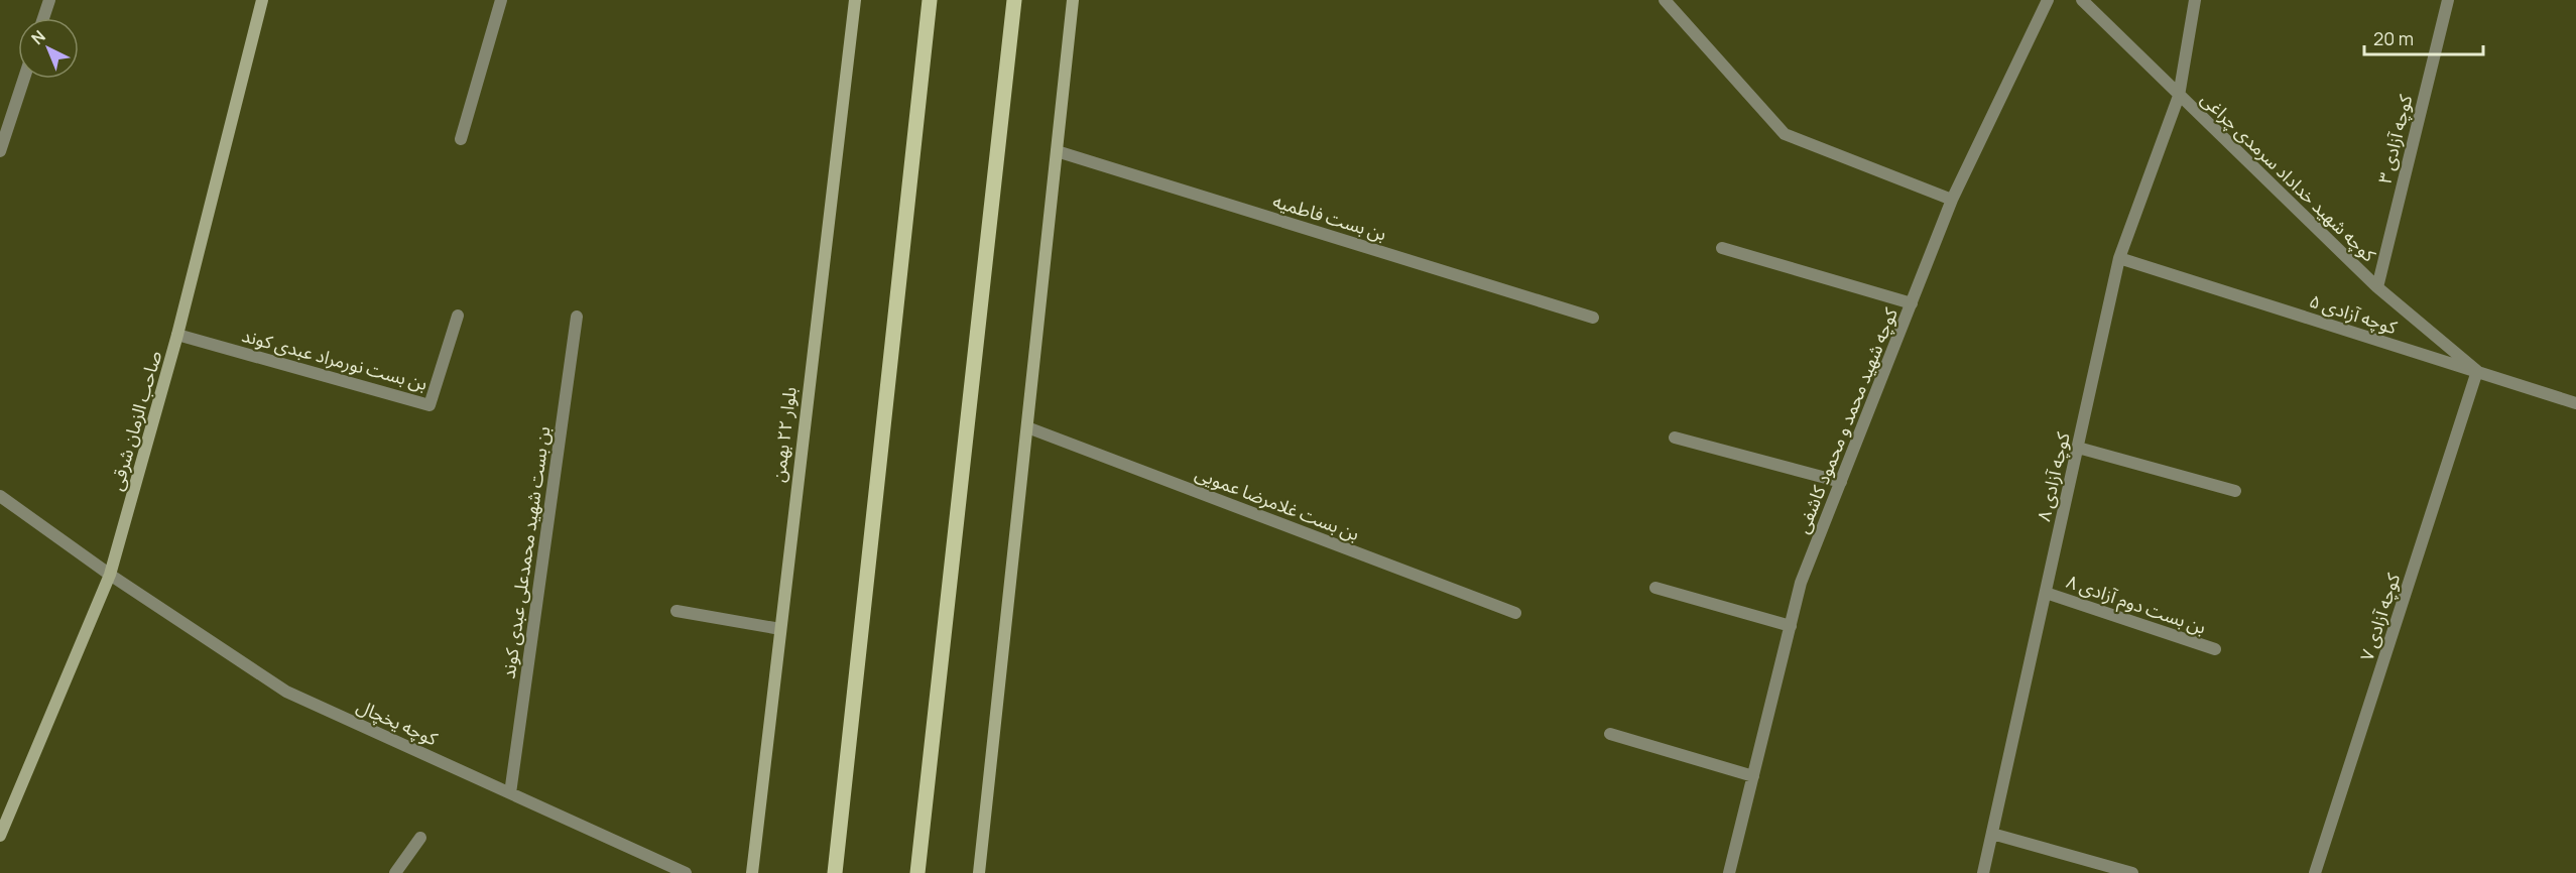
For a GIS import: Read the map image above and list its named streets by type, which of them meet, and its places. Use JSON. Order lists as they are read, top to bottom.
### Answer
{
  "streets": {
    "main road": ["صاحب الزمان شرقی", "بلوار ۲۲ بهمن"],
    "street": [
      "کوچه آزادی ۳",
      "کوچه شهید خداداد سرمدی چراغی",
      "بن بست فاطمیه",
      "کوچه آزادی ۵",
      "بن بست نورمراد عبدی کوند",
      "کوچه شهید محمد و محمود کاشفی",
      "کوچه آزادی ۸",
      "بن بست غلامرضا عمویی",
      "بن بست شهید محمدعلی عبدی کوند",
      "بن بست دوم آزادی ۸",
      "کوچه آزادی ۷",
      "کوچه یخچال"
    ]
  },
  "crossings": [
    ["کوچه آزادی ۳", "کوچه شهید خداداد سرمدی چراغی"],
    ["کوچه شهید خداداد سرمدی چراغی", "کوچه آزادی ۵"],
    ["کوچه شهید خداداد سرمدی چراغی", "کوچه آزادی ۸"],
    ["کوچه شهید خداداد سرمدی چراغی", "کوچه آزادی ۷"],
    ["کوچه آزادی ۵", "کوچه آزادی ۸"],
    ["کوچه آزادی ۵", "کوچه آزادی ۷"],
    ["بن بست نورمراد عبدی کوند", "صاحب الزمان شرقی"],
    ["صاحب الزمان شرقی", "کوچه یخچال"],
    ["کوچه آزادی ۸", "بن بست دوم آزادی ۸"],
    ["بن بست شهید محمدعلی عبدی کوند", "کوچه یخچال"]
  ],
  "scale_bar": "20 m",
  "north": "top left"
}
